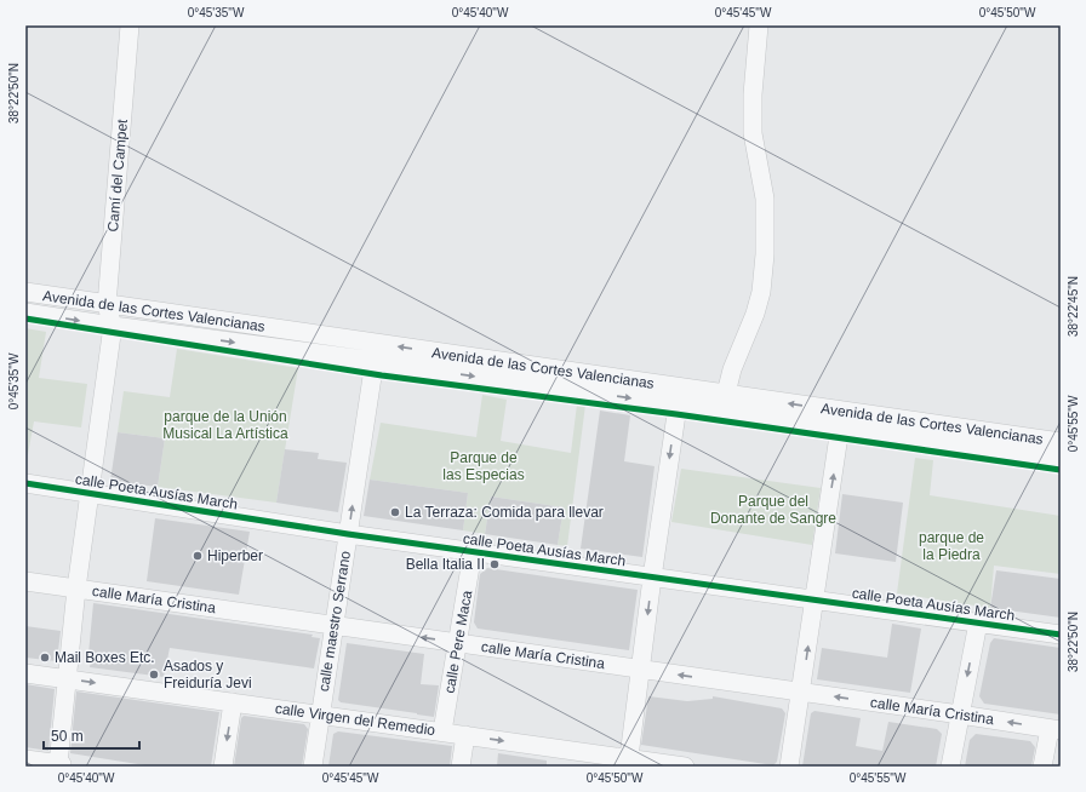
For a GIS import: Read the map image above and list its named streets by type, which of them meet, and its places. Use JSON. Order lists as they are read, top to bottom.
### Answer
{
  "streets": {
    "street": [
      "Camí del Campet",
      "Avenida de las Cortes Valencianas",
      "calle Poeta Ausías March",
      "calle María Cristina",
      "calle maestro Serrano",
      "calle Pere Maca",
      "calle Virgen del Remedio"
    ]
  },
  "crossings": [
    ["Camí del Campet", "Avenida de las Cortes Valencianas"],
    ["Avenida de las Cortes Valencianas", "calle maestro Serrano"],
    ["calle Poeta Ausías March", "calle maestro Serrano"],
    ["calle Poeta Ausías March", "calle Pere Maca"],
    ["calle María Cristina", "calle maestro Serrano"],
    ["calle María Cristina", "calle Pere Maca"],
    ["calle maestro Serrano", "calle Virgen del Remedio"],
    ["calle Pere Maca", "calle Virgen del Remedio"]
  ],
  "one_way": ["calle María Cristina", "calle maestro Serrano", "calle Virgen del Remedio"],
  "parks": [
    "parque de la Unión Musical La Artística",
    "Parque de las Especias",
    "Parque del Donante de Sangre",
    "parque de la Piedra"
  ],
  "places": [
    "La Terraza: Comida para llevar",
    "Hiperber",
    "Bella Italia II",
    "Mail Boxes Etc.",
    "Asados y Freiduría Jevi"
  ],
  "scale_bar": "50 m",
  "coordinates": [
    "0°45'35\"W",
    "0°45'40\"W",
    "0°45'45\"W",
    "0°45'50\"W",
    "38°22'50\"N",
    "38°22'45\"N",
    "0°45'55\"W"
  ]
}
